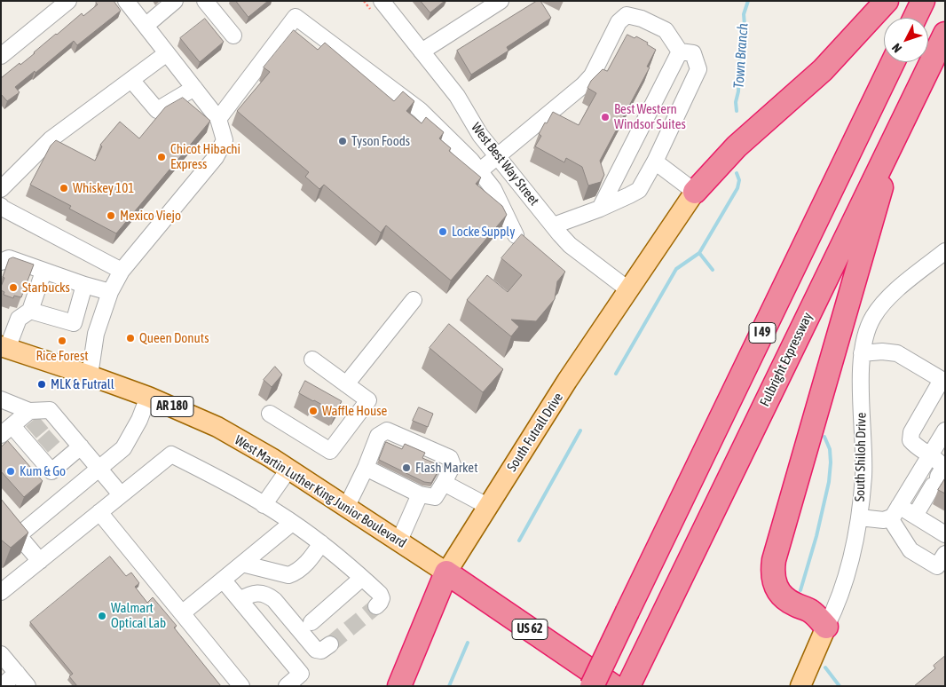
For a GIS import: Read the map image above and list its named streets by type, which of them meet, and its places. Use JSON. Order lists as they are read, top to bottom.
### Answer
{
  "streets": {
    "highway": [
      "I 49",
      "Fulbright Expressway",
      "South Futrall Drive",
      "West Martin Luther King Junior Boulevard",
      "US 62"
    ],
    "main road": ["AR 180", "South Shiloh Drive"],
    "street": ["West Best Way Street"]
  },
  "crossings": [
    ["West Best Way Street", "South Futrall Drive"],
    ["South Futrall Drive", "West Martin Luther King Junior Boulevard"]
  ],
  "water": ["Town Branch"],
  "places": [
    "Best Western Windsor Suites",
    "Tyson Foods",
    "Chicot Hibachi Express",
    "Whiskey 101",
    "Mexico Viejo",
    "Locke Supply",
    "Starbucks",
    "Queen Donuts",
    "Rice Forest",
    "MLK & Futrall",
    "Waffle House",
    "Flash Market",
    "Kum & Go",
    "Walmart Optical Lab"
  ],
  "north": "bottom left"
}
